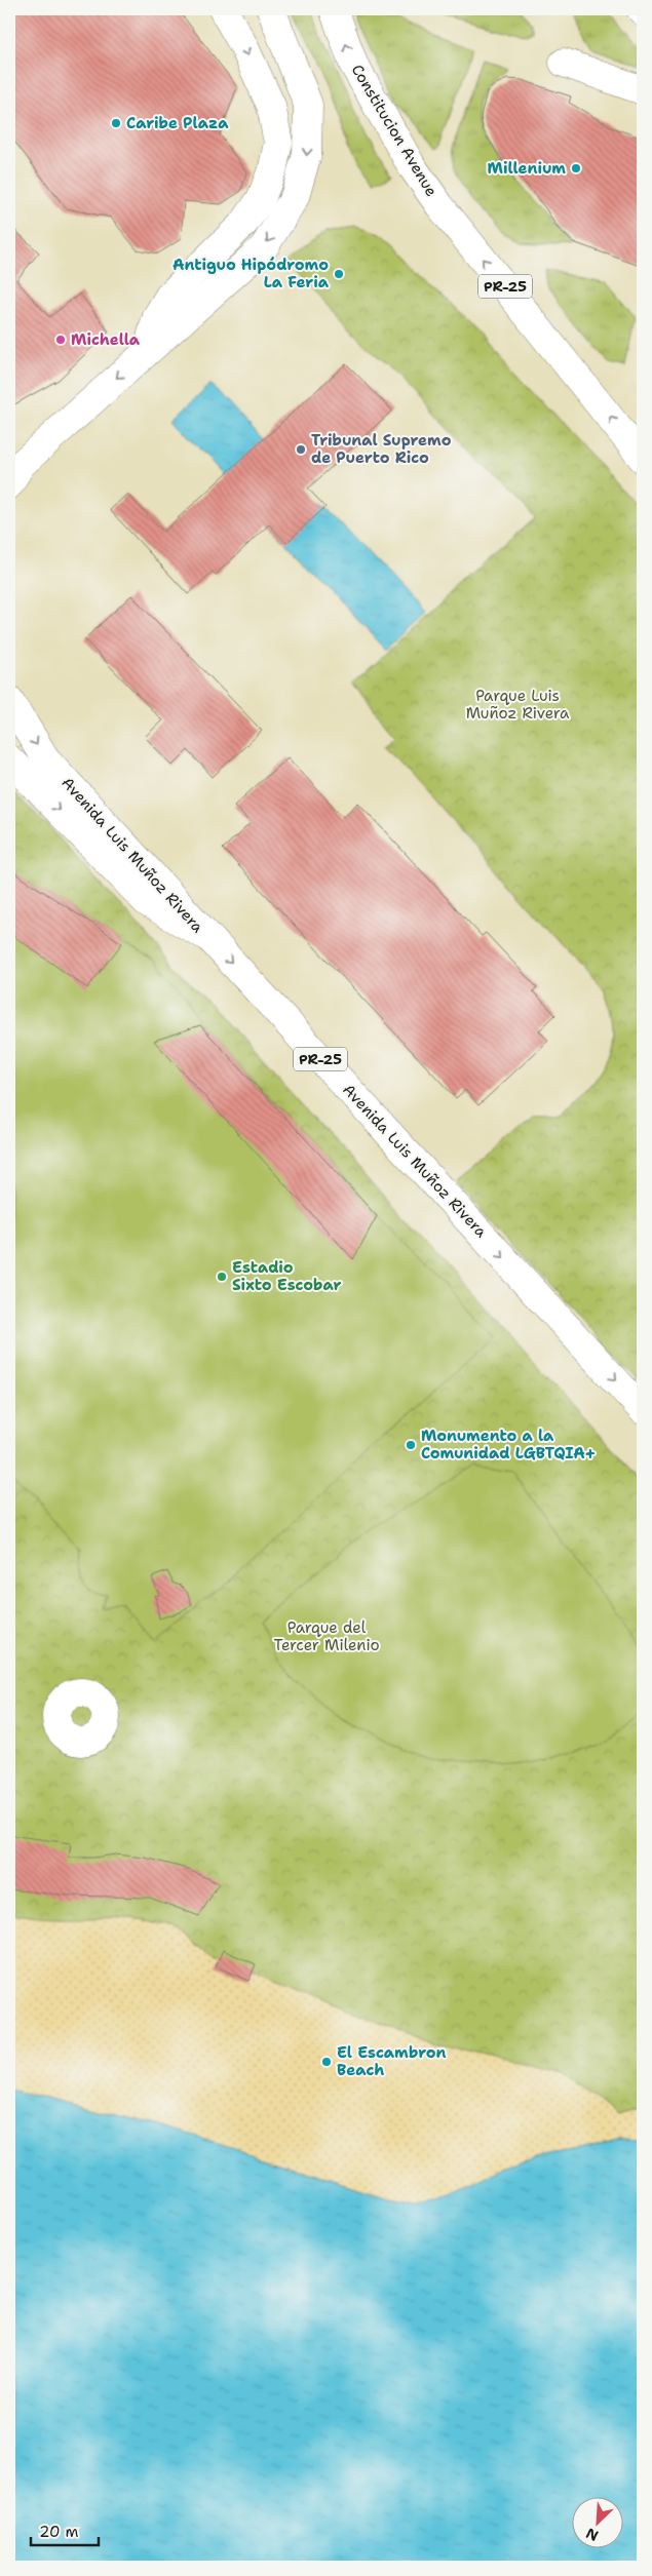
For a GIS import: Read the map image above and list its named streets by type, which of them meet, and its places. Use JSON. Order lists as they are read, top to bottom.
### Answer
{
  "streets": {
    "main road": ["Constitucion Avenue", "PR-25", "Avenida Luis Muñoz Rivera"]
  },
  "one_way": ["Constitucion Avenue", "Avenida Luis Muñoz Rivera"],
  "parks": ["Parque Luis Muñoz Rivera", "Parque del Tercer Milenio"],
  "places": [
    "Caribe Plaza",
    "Millenium",
    "Antiguo Hipódromo La Feria",
    "Michella",
    "Tribunal Supremo de Puerto Rico",
    "Estadio Sixto Escobar",
    "Monumento a la Comunidad LGBTQIA+",
    "El Escambron Beach"
  ],
  "scale_bar": "20 m",
  "north": "bottom left"
}
